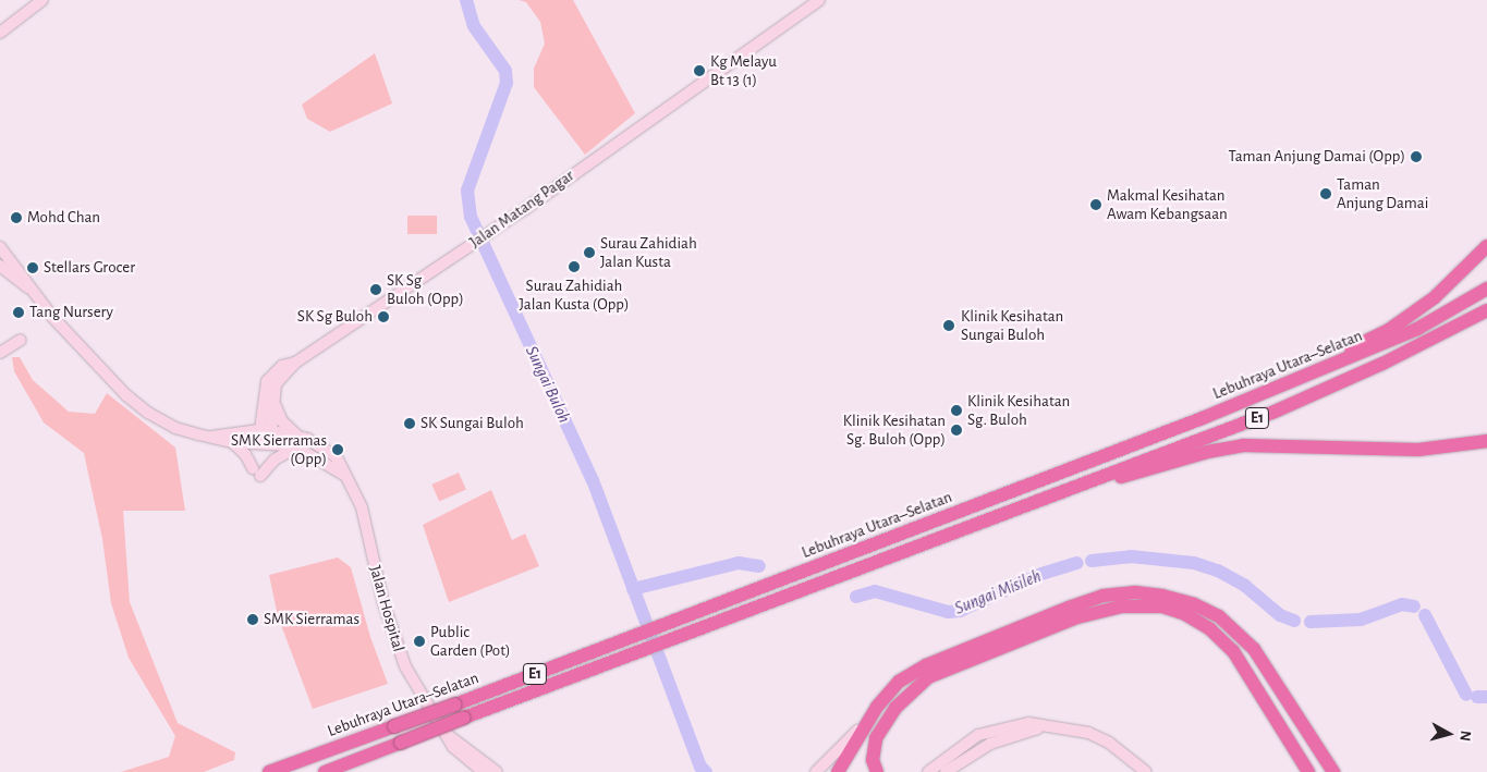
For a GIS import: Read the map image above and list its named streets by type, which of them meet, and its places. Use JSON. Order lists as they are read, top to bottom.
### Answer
{
  "streets": {
    "highway": ["Lebuhraya Utara–Selatan", "E1"],
    "main road": ["Jalan Matang Pagar", "Jalan Hospital"]
  },
  "water": ["Sungai Buloh", "Sungai Misileh"],
  "places": [
    "Kg Melayu Bt 13 (1)",
    "Taman Anjung Damai (Opp)",
    "Taman Anjung Damai",
    "Makmal Kesihatan Awam Kebangsaan",
    "Mohd Chan",
    "Surau Zahidiah Jalan Kusta",
    "Surau Zahidiah Jalan Kusta (Opp)",
    "Stellars Grocer",
    "SK Sg Buloh (Opp)",
    "Tang Nursery",
    "SK Sg Buloh",
    "Klinik Kesihatan Sungai Buloh",
    "Klinik Kesihatan Sg. Buloh",
    "SK Sungai Buloh",
    "Klinik Kesihatan Sg. Buloh (Opp)",
    "SMK Sierramas (Opp)",
    "SMK Sierramas",
    "Public Garden (Pot)"
  ],
  "north": "right"
}
